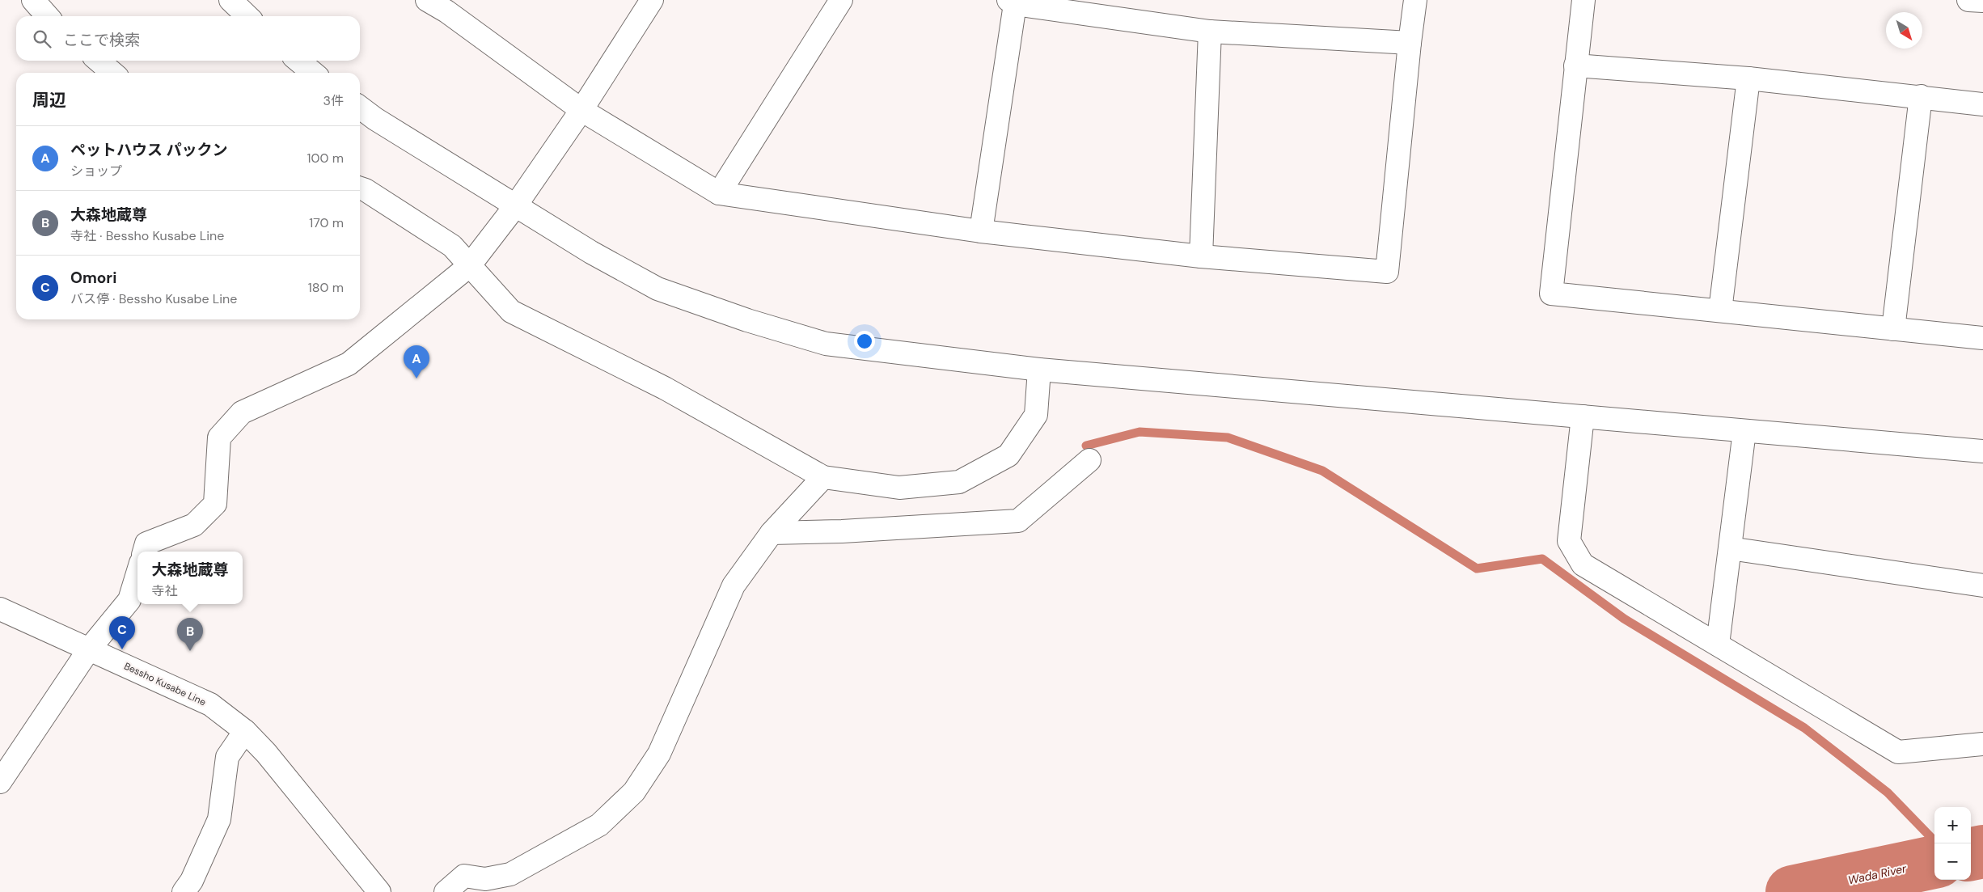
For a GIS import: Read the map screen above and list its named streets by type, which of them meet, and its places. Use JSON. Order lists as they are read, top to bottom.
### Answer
{
  "streets": {
    "street": ["Bessho Kusabe Line"]
  },
  "water": ["Wada River"],
  "north": "bottom right",
  "page": {
    "search": "ここで検索",
    "heading": ["周辺", "3件"],
    "list": [
      {
        "mark": "A",
        "name": "ペットハウス パックン",
        "note": "ショップ",
        "value": "100 m"
      },
      {
        "mark": "B",
        "name": "大森地蔵尊",
        "note": "寺社 · Bessho Kusabe Line",
        "value": "170 m"
      },
      {
        "mark": "C",
        "name": "Omori",
        "note": "バス停 · Bessho Kusabe Line",
        "value": "180 m"
      }
    ],
    "pins": ["A", "C", "B"],
    "popup": ["大森地蔵尊", "寺社"],
    "map_buttons": ["+", "−"]
  }
}
